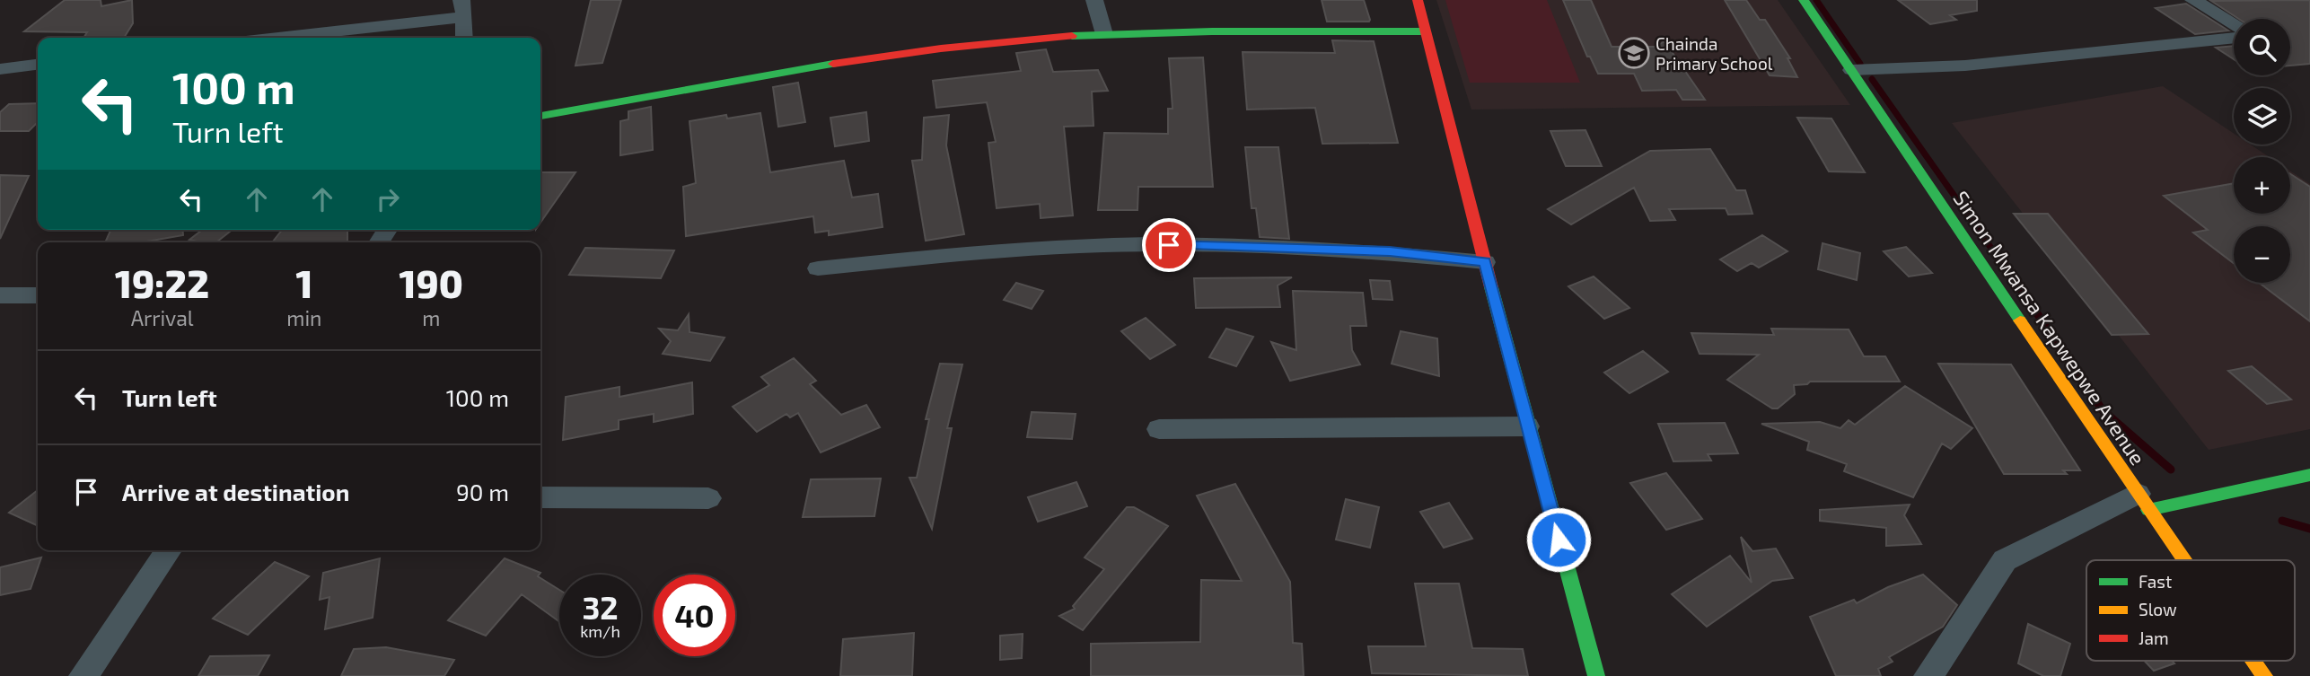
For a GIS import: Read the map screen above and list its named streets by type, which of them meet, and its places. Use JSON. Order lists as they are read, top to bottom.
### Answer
{
  "streets": {
    "street": ["Simon Mwansa Kapwepwe Avenue"]
  },
  "places": {
    "school or university": ["Chainda Primary School"]
  },
  "legend": ["Fast", "Slow", "Jam"],
  "page": {
    "map_buttons": ["+", "−"],
    "turn": ["100 m", "Turn left"],
    "eta": [
      "19:22",
      "Arrival",
      "1",
      "min",
      "190",
      "m"
    ],
    "list": [
      {
        "name": "Turn left",
        "value": "100 m"
      },
      {
        "name": "Arrive at destination",
        "value": "90 m"
      }
    ],
    "speed": "32 km/h",
    "limit": "40"
  }
}
